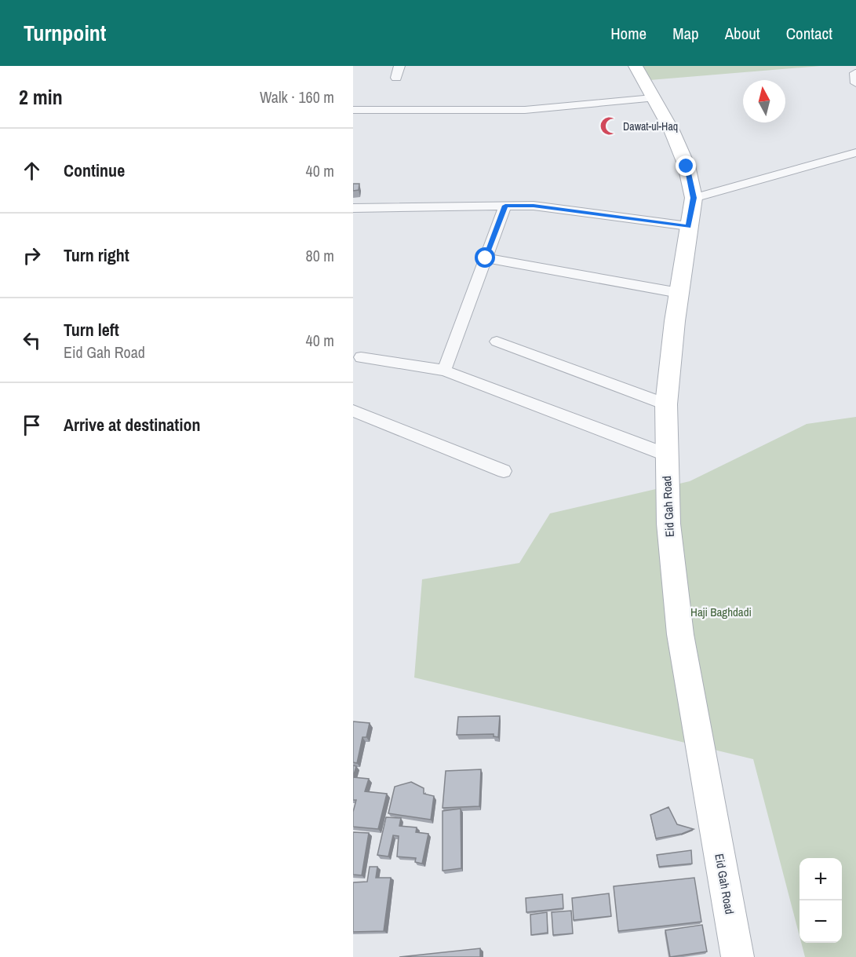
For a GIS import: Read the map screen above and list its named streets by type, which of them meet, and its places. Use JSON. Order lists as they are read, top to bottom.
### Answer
{
  "streets": {
    "main road": ["Eid Gah Road"]
  },
  "parks": ["Haji Baghdadi"],
  "places": {
    "mosque": ["Dawat-ul-Haq"]
  },
  "north": "top",
  "page": {
    "header": "Turnpoint",
    "nav": [
      "Home",
      "Map",
      "About",
      "Contact"
    ],
    "heading": ["2 min", "Walk · 160 m"],
    "list": [
      ["Continue", "40 m"],
      ["Turn right", "80 m"],
      ["Turn left", "Eid Gah Road", "40 m"],
      "Arrive at destination"
    ],
    "map_buttons": ["+", "−"]
  }
}
